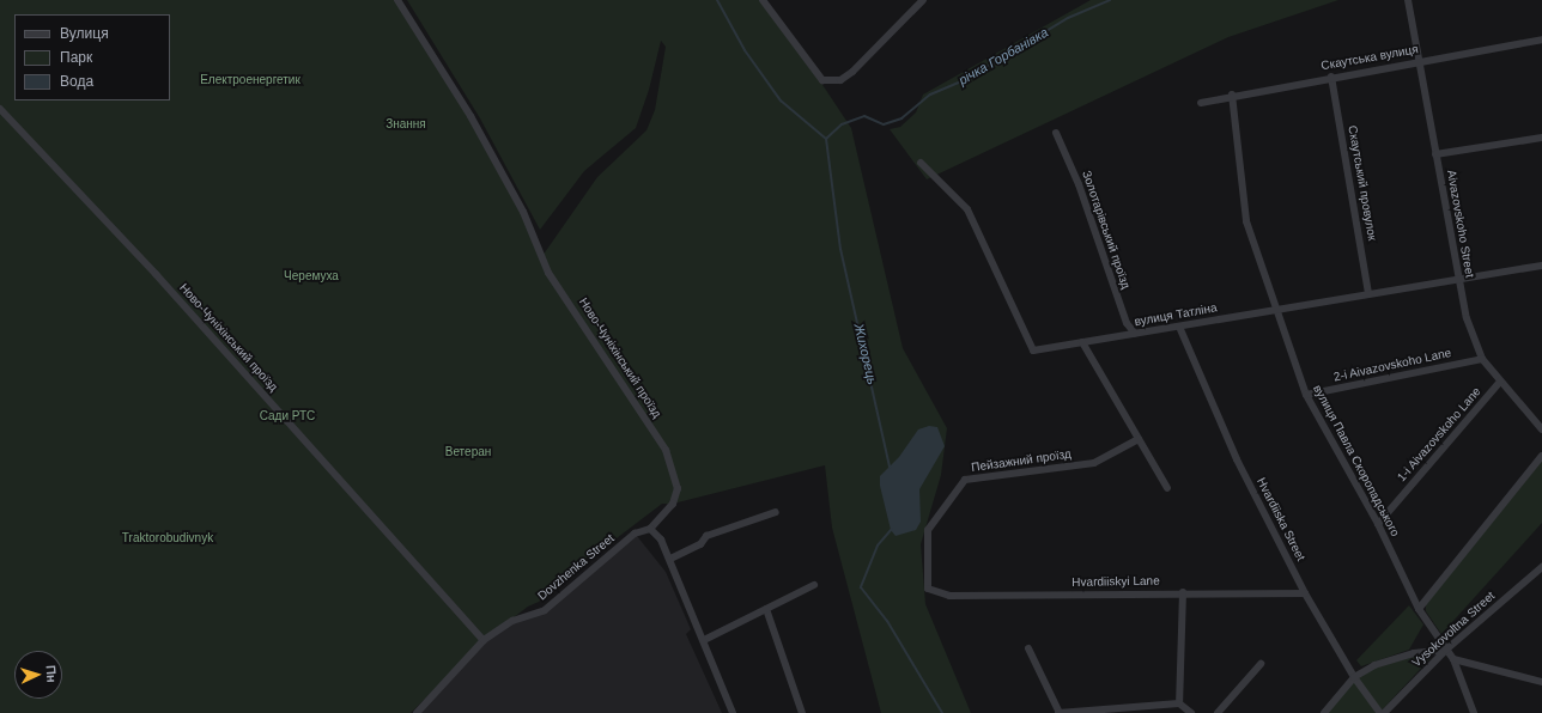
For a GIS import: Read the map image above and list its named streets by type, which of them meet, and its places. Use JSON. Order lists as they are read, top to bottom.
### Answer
{
  "streets": {
    "street": [
      "Скаутська вулиця",
      "Скаутський провулок",
      "Aivazovskoho Street",
      "Золотарівський проїзд",
      "вулиця Татліна",
      "Ново-Чуніхінський проїзд",
      "2-i Aivazovskoho Lane",
      "1-i Aivazovskoho Lane",
      "Пейзажний проїзд",
      "вулиця Павла Скоропадського",
      "Hvardiiska Street",
      "Dovzhenka Street",
      "Hvardiiskyi Lane",
      "Vysokovoltna Street"
    ]
  },
  "crossings": [
    ["Скаутська вулиця", "Скаутський провулок"],
    ["Скаутська вулиця", "Aivazovskoho Street"],
    ["Скаутська вулиця", "вулиця Павла Скоропадського"],
    ["Скаутський провулок", "вулиця Татліна"],
    ["Aivazovskoho Street", "вулиця Татліна"],
    ["Aivazovskoho Street", "2-i Aivazovskoho Lane"],
    ["Aivazovskoho Street", "1-i Aivazovskoho Lane"],
    ["Золотарівський проїзд", "вулиця Татліна"],
    ["вулиця Татліна", "вулиця Павла Скоропадського"],
    ["вулиця Татліна", "Hvardiiska Street"],
    ["Ново-Чуніхінський проїзд", "Dovzhenka Street"],
    ["2-i Aivazovskoho Lane", "вулиця Павла Скоропадського"],
    ["1-i Aivazovskoho Lane", "вулиця Павла Скоропадського"],
    ["Пейзажний проїзд", "Hvardiiskyi Lane"],
    ["вулиця Павла Скоропадського", "Vysokovoltna Street"],
    ["Hvardiiska Street", "Hvardiiskyi Lane"]
  ],
  "water": ["річка Горбанівка", "Жихорець"],
  "parks": [
    "Електроенергетик",
    "Знання",
    "Черемуха",
    "Сади РТС",
    "Ветеран",
    "Traktorobudivnyk"
  ],
  "legend": ["Вулиця", "Парк", "Вода"],
  "north": "right"
}
